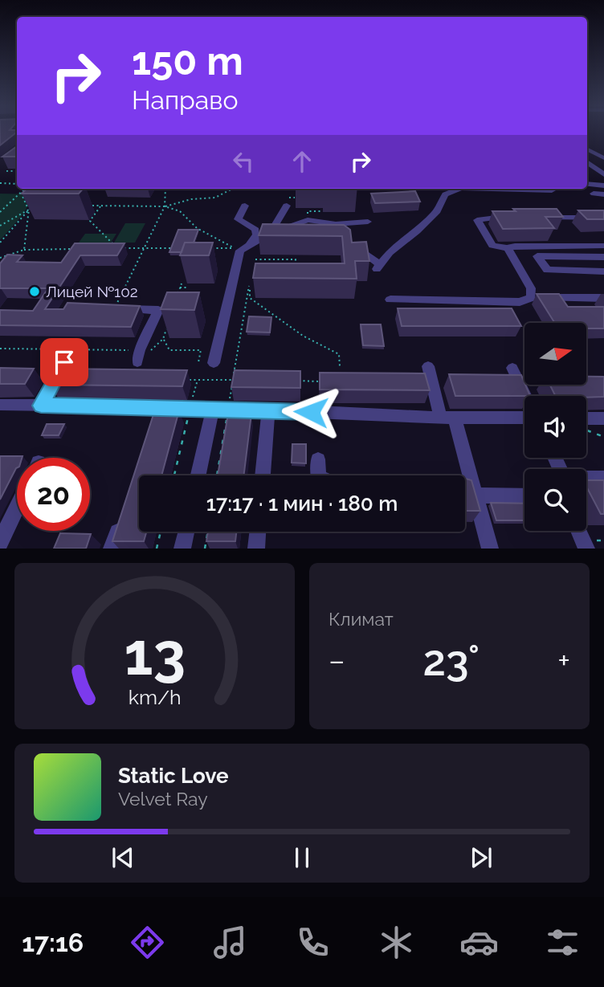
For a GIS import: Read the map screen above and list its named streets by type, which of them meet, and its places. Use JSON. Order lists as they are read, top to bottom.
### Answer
{
  "places": ["Лицей №102"],
  "north": "right",
  "page": {
    "turn": ["150 m", "Направо"],
    "limit": "20",
    "trip": "17:17 · 1 мин · 180 m",
    "tile": "Климат",
    "heat": ["−", "23°", "+"],
    "song": ["Static Love", "Velvet Ray"],
    "tabs": "17:16",
    "gauge": ["13", "km/h"]
  }
}
